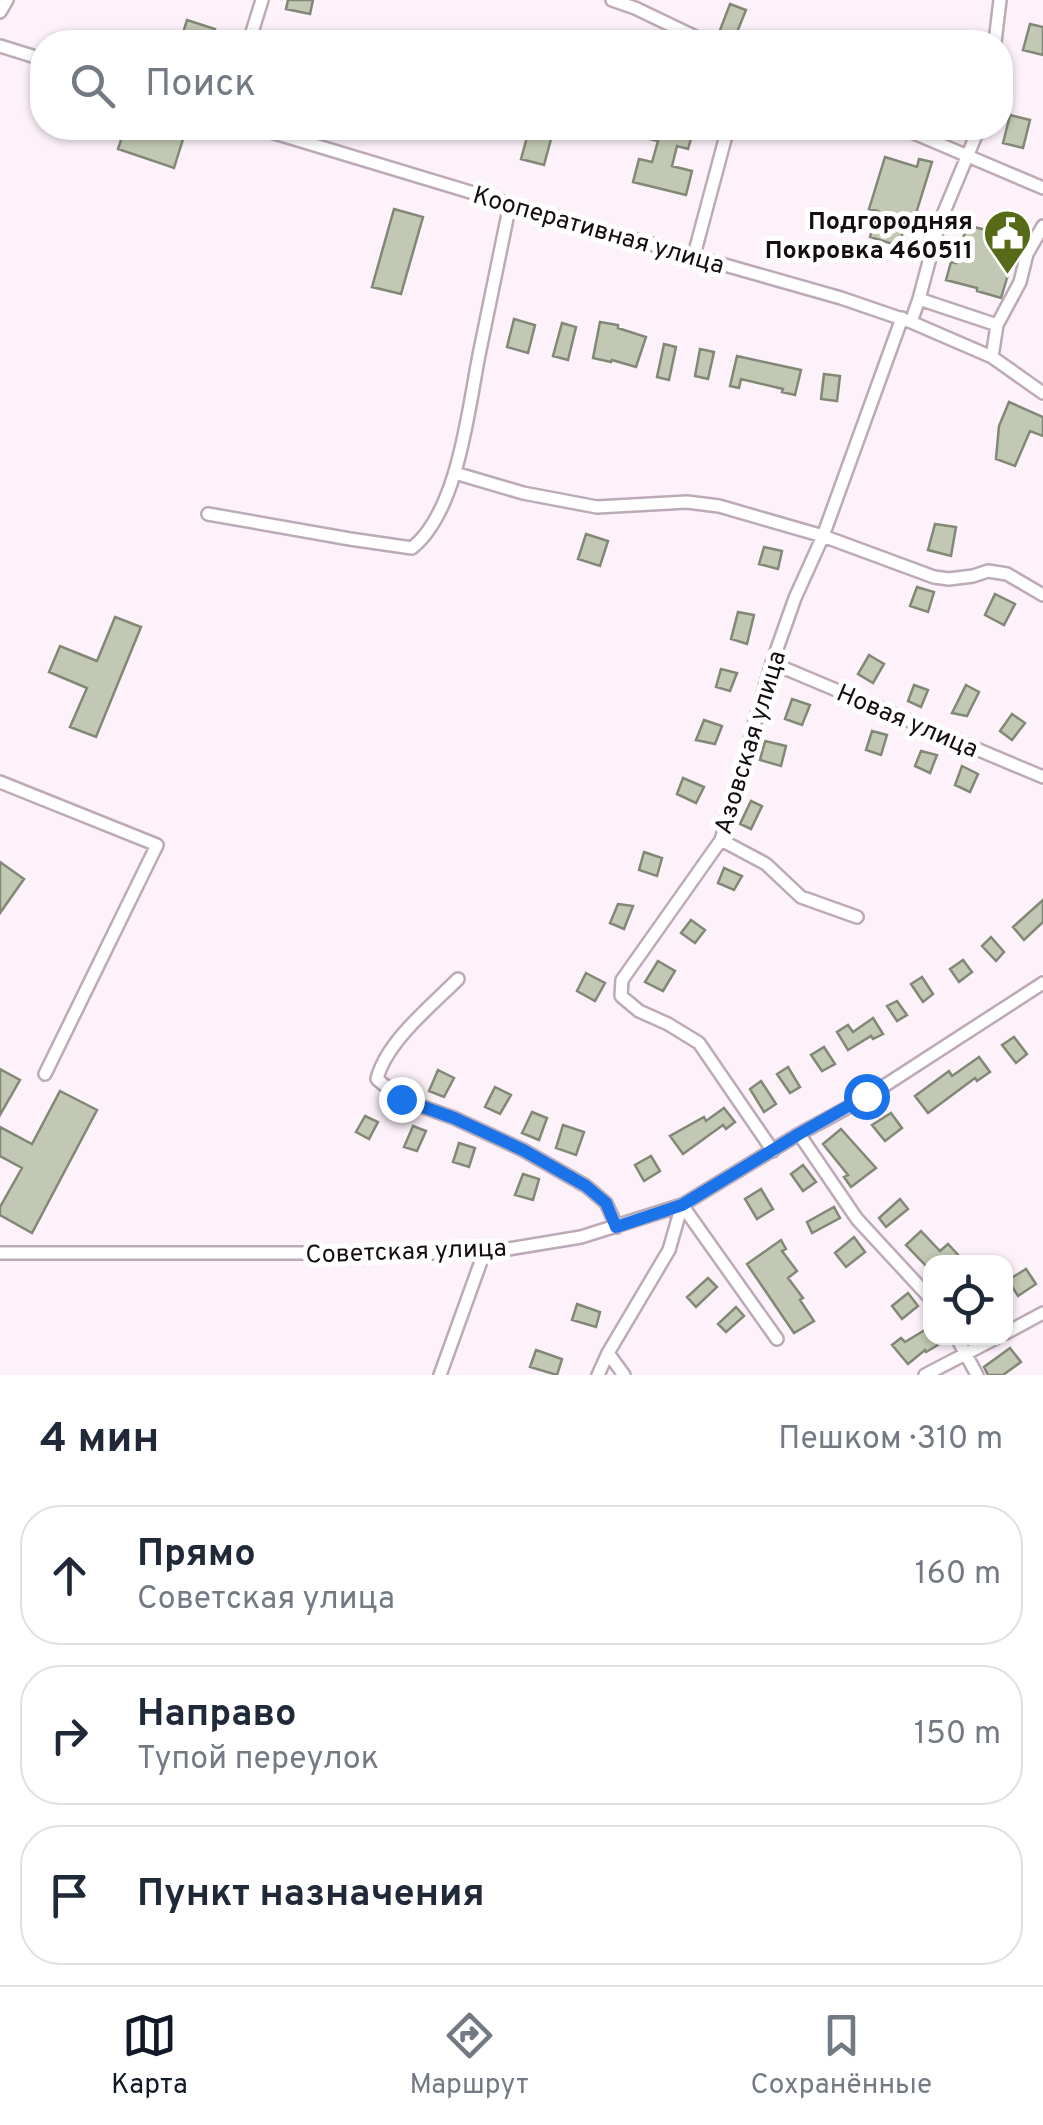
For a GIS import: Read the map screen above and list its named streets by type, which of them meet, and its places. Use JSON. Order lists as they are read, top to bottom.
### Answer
{
  "streets": {
    "street": [
      "Кооперативная улица",
      "Новая улица",
      "Азовская улица",
      "Советская улица"
    ]
  },
  "crossings": [
    ["Кооперативная улица", "Азовская улица"],
    ["Новая улица", "Азовская улица"],
    ["Азовская улица", "Советская улица"]
  ],
  "places": {
    "public building": ["Подгородняя Покровка 460511"]
  },
  "page": {
    "search": "Поиск",
    "heading": ["4 мин", "Пешком · 310 m"],
    "list": [
      ["Прямо", "Советская улица", "160 m"],
      ["Направо", "Тупой переулок", "150 m"],
      "Пункт назначения"
    ],
    "nav": ["Карта", "Маршрут", "Сохранённые"]
  }
}
